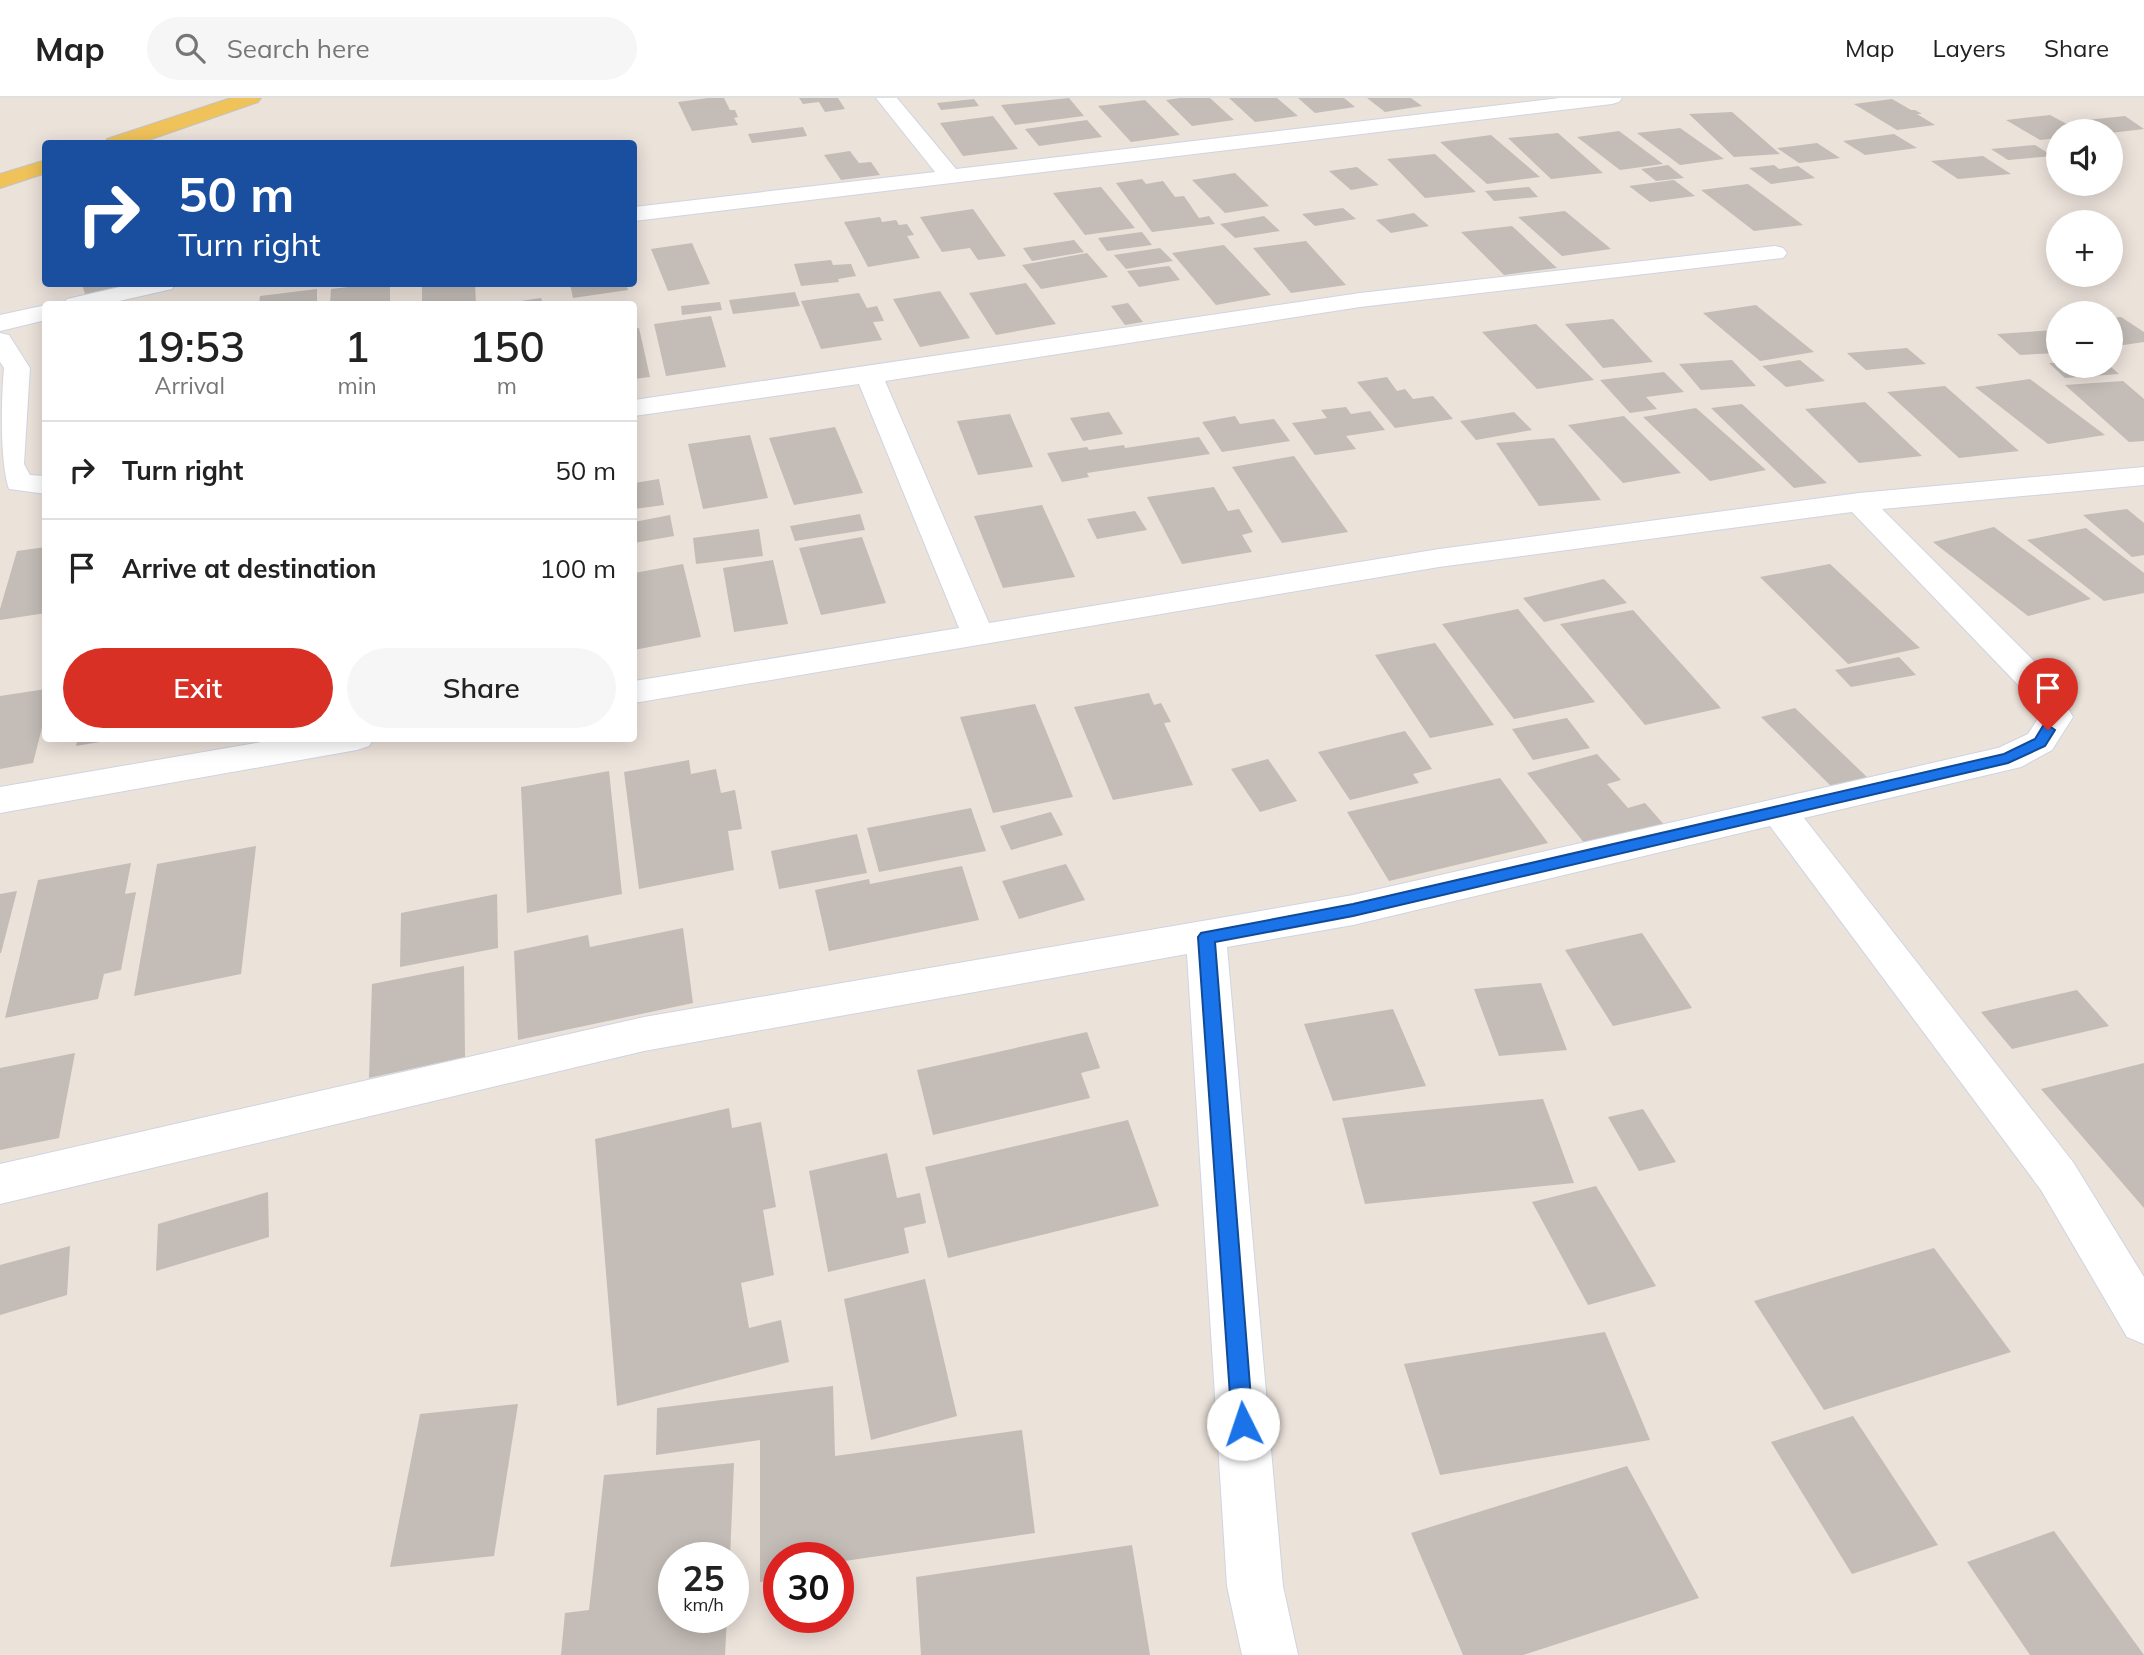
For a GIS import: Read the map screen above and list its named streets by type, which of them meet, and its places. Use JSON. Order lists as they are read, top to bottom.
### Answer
{
  "page": {
    "header": "Map",
    "search": "Search here",
    "nav": ["Map", "Layers", "Share"],
    "map_buttons": ["+", "−"],
    "turn": ["50 m", "Turn right"],
    "eta": [
      "19:53",
      "Arrival",
      "1",
      "min",
      "150",
      "m"
    ],
    "list": [
      {
        "name": "Turn right",
        "value": "50 m"
      },
      {
        "name": "Arrive at destination",
        "value": "100 m"
      }
    ],
    "buttons": ["Exit", "Share"],
    "speed": "25 km/h",
    "limit": "30"
  }
}
